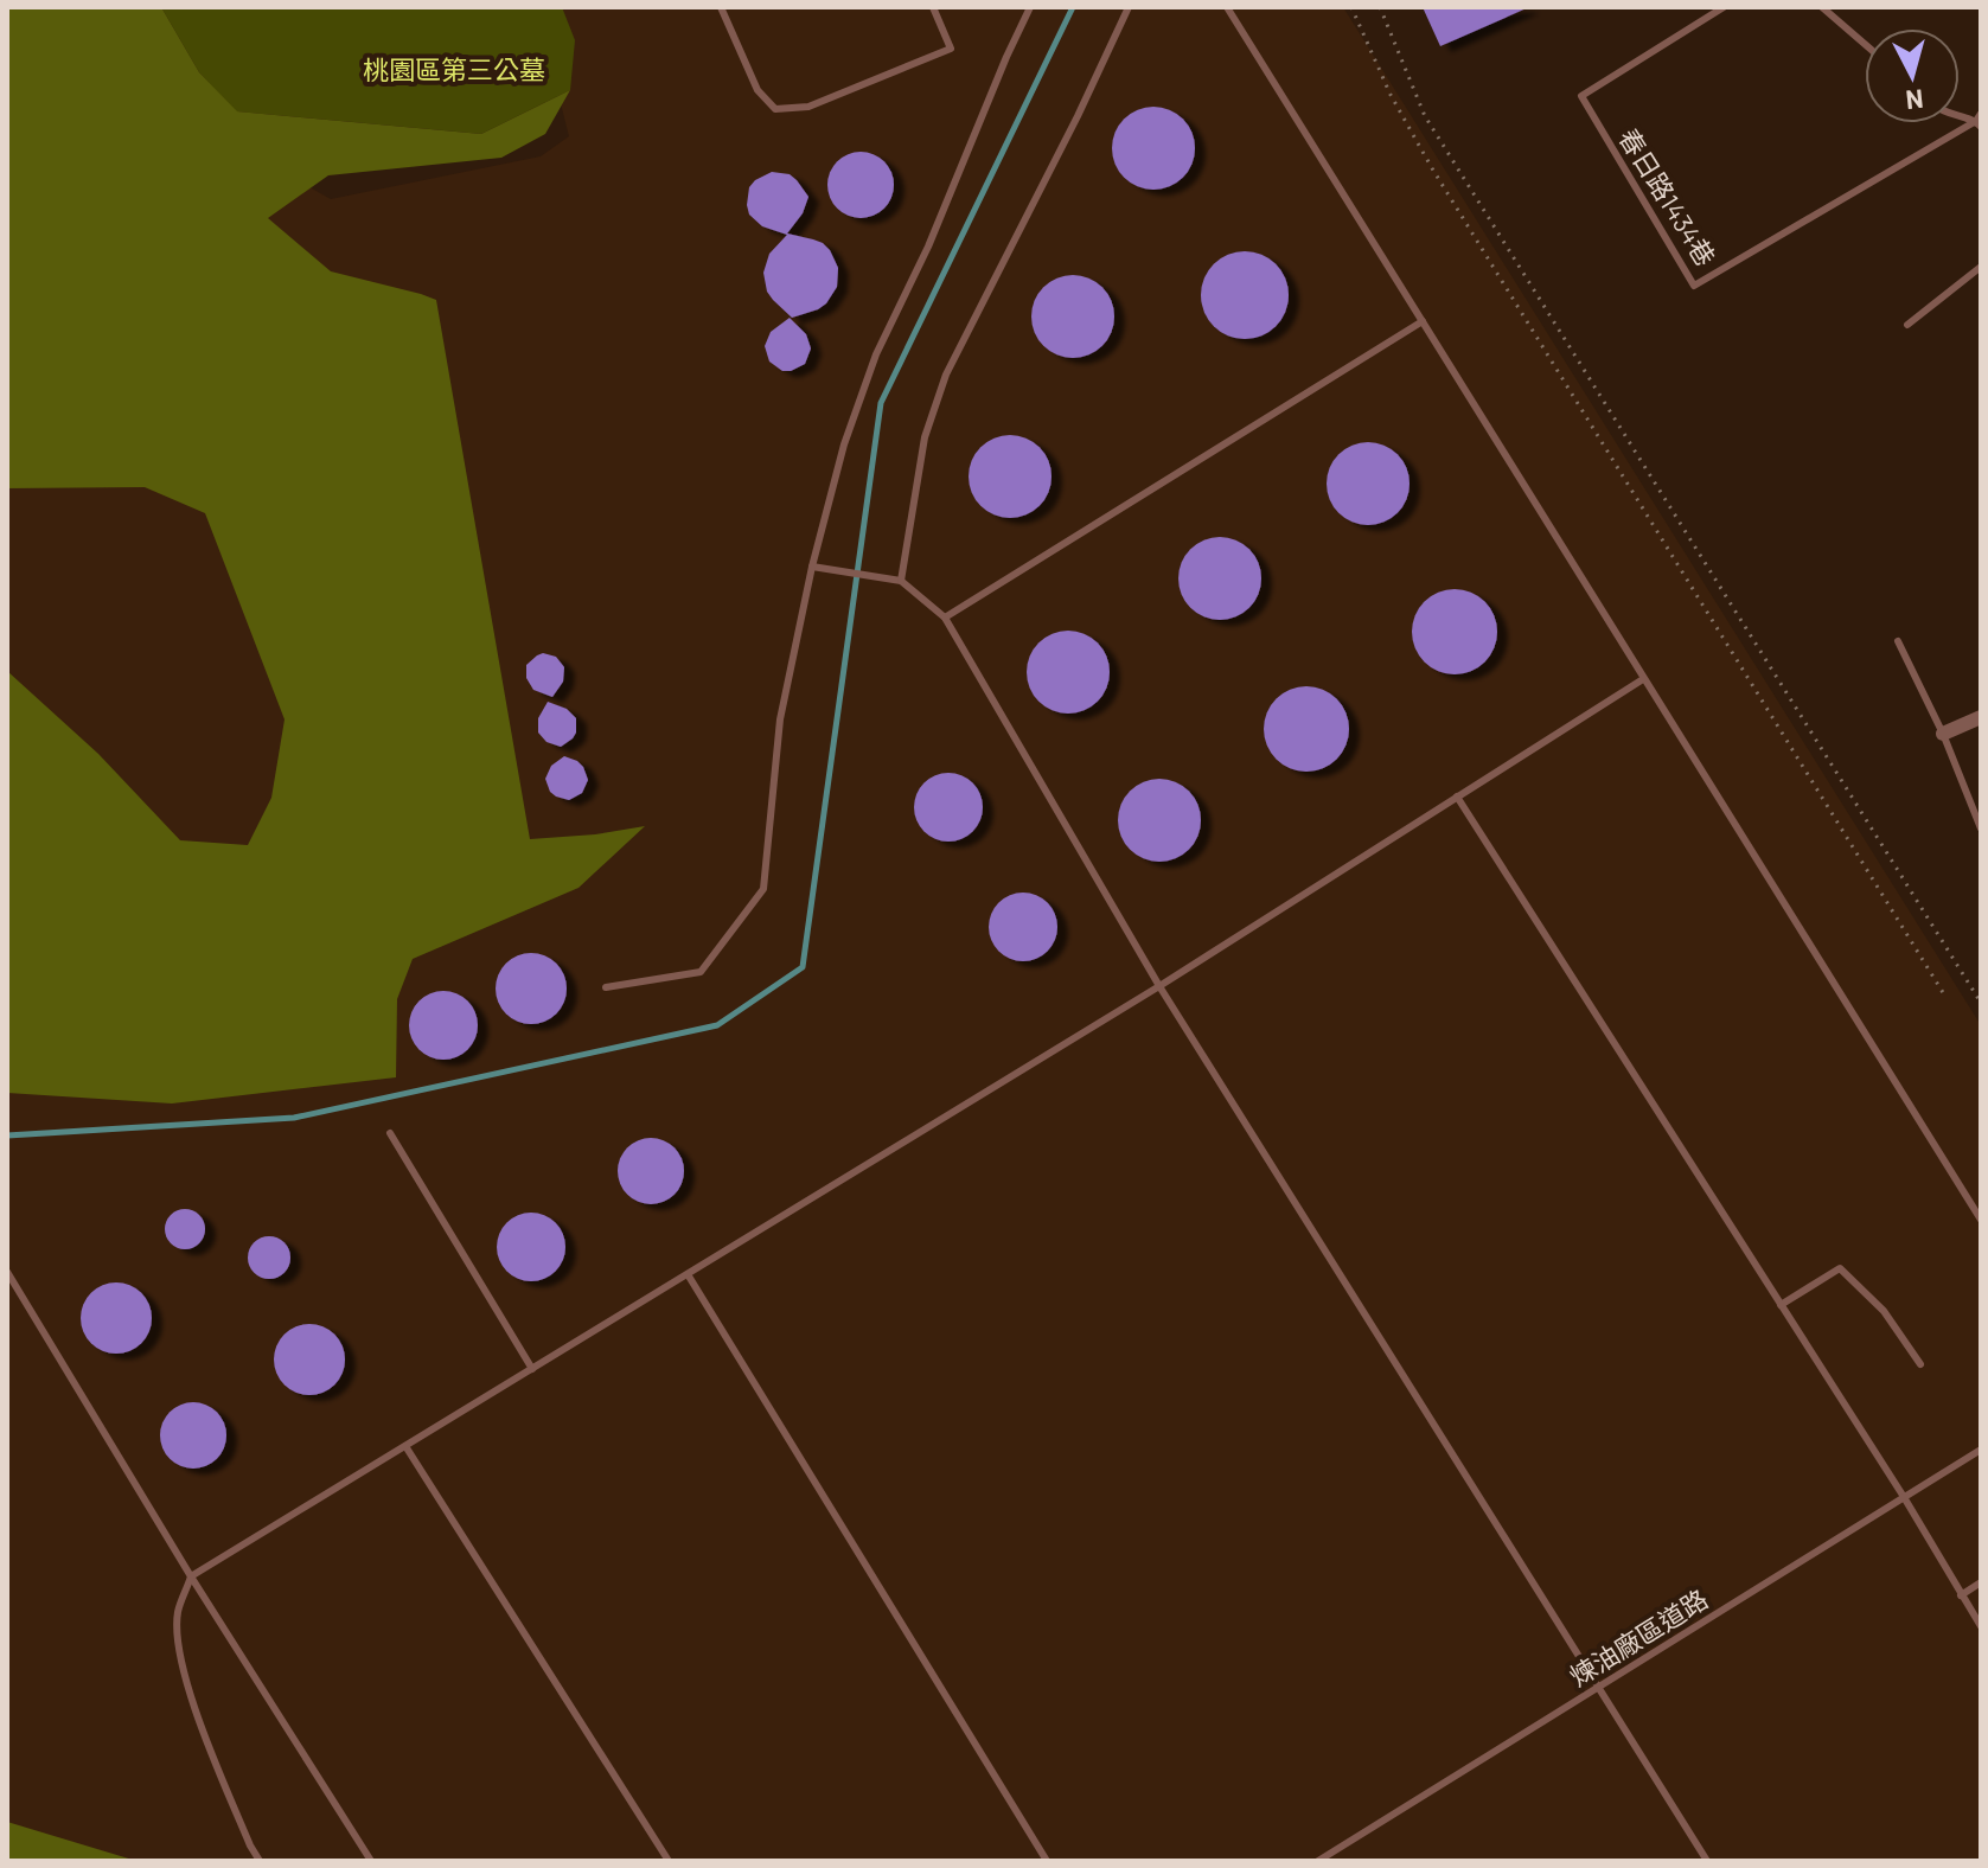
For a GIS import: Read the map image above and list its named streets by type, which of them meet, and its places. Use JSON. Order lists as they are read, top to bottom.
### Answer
{
  "streets": {
    "lane": ["春日路1434巷", "煉油廠區道路"]
  },
  "parks": ["桃園區第三公墓"],
  "north": "bottom"
}
